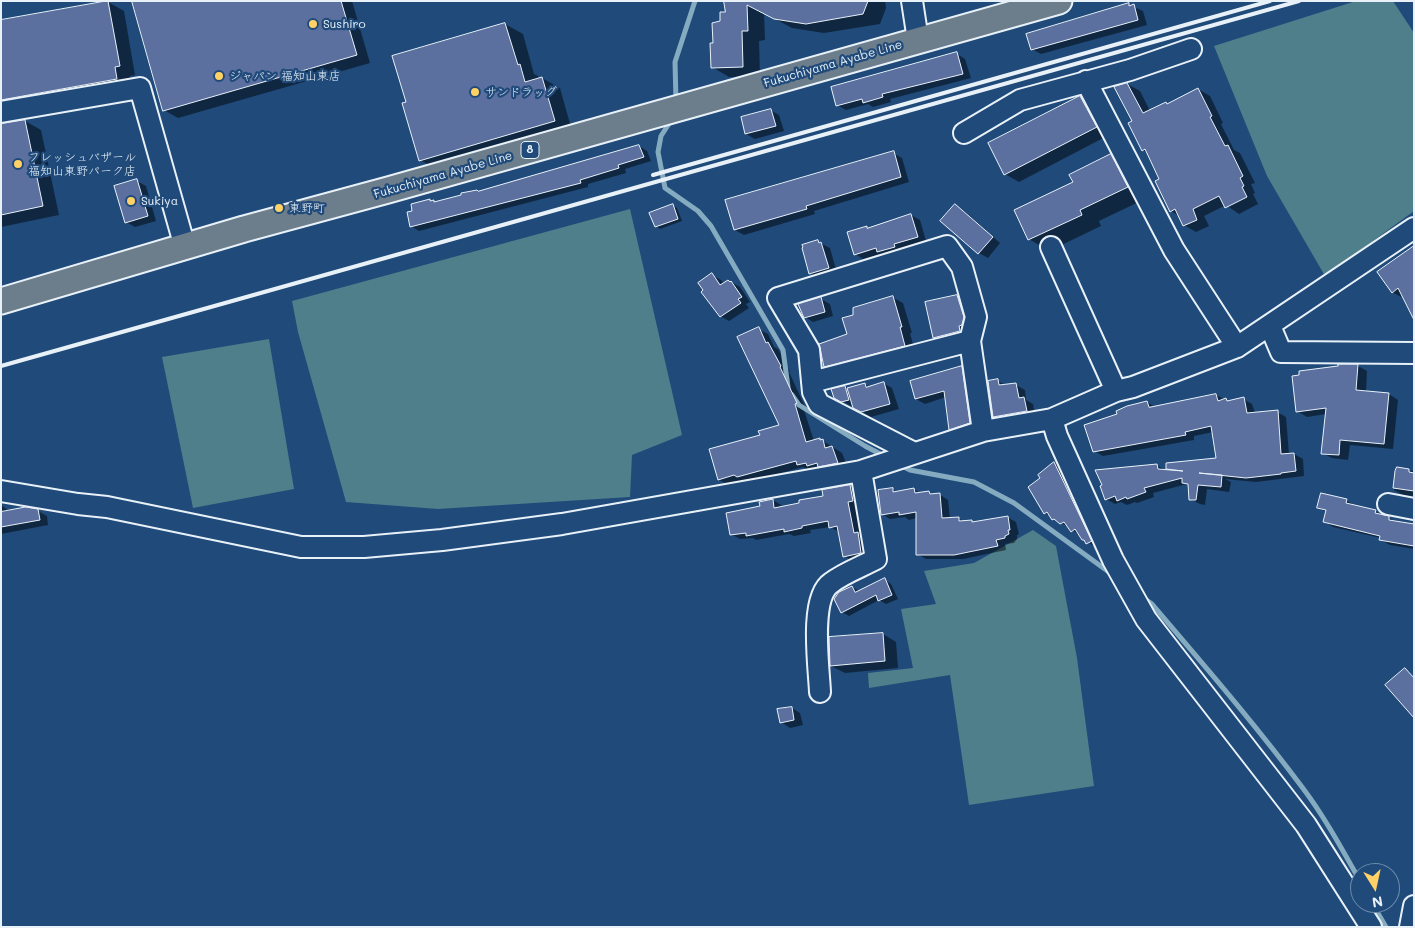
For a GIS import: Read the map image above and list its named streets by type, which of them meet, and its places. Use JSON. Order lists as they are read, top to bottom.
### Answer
{
  "streets": {
    "main road": ["Fukuchiyama Ayabe Line", "8"]
  },
  "places": [
    "Sushiro",
    "ジャパン 福知山東店",
    "サンドラッグ",
    "フレッシュバザール 福知山東野パーク店",
    "Sukiya",
    "東野町"
  ],
  "north": "bottom"
}
